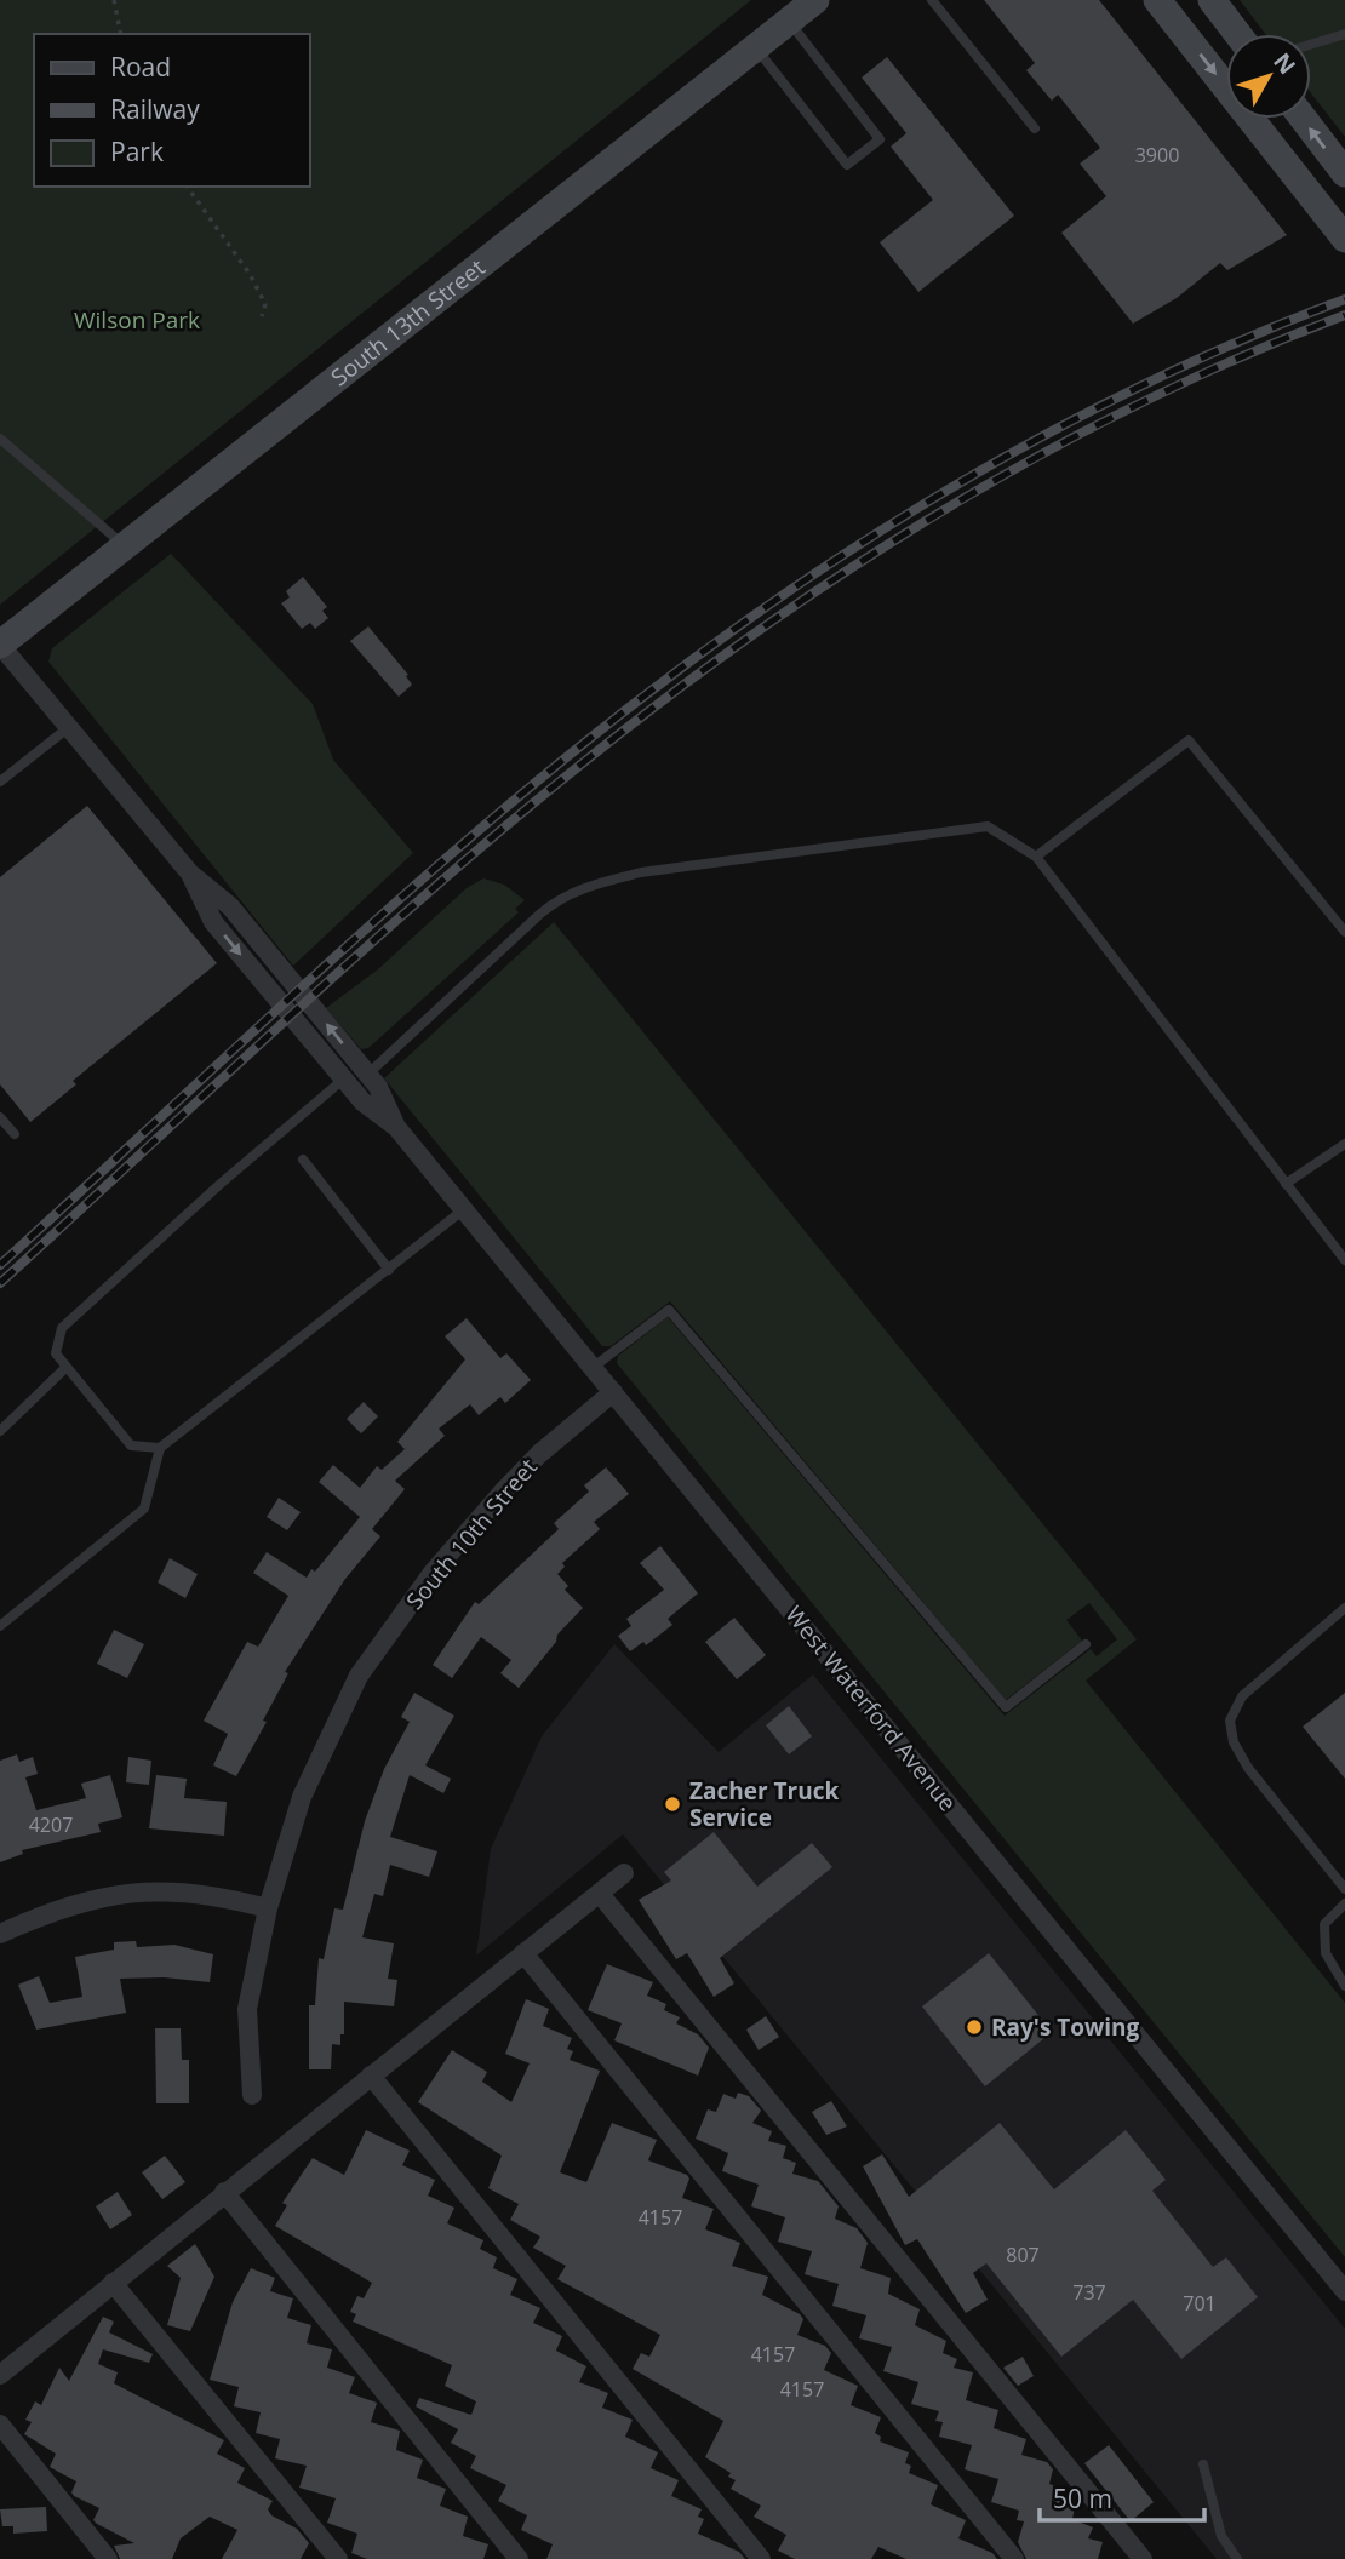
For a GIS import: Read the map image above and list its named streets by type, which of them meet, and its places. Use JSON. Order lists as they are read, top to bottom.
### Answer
{
  "streets": {
    "street": ["South 13th Street", "South 10th Street", "West Waterford Avenue"]
  },
  "crossings": [
    ["South 13th Street", "West Waterford Avenue"],
    ["South 10th Street", "West Waterford Avenue"]
  ],
  "parks": ["Wilson Park"],
  "places": ["Zacher Truck Service", "Ray's Towing"],
  "house_numbers": [
    "3900",
    "4207",
    "4157",
    "807",
    "737",
    "701",
    "4157",
    "4157"
  ],
  "legend": ["Road", "Railway", "Park"],
  "scale_bar": "50 m",
  "north": "top right"
}
